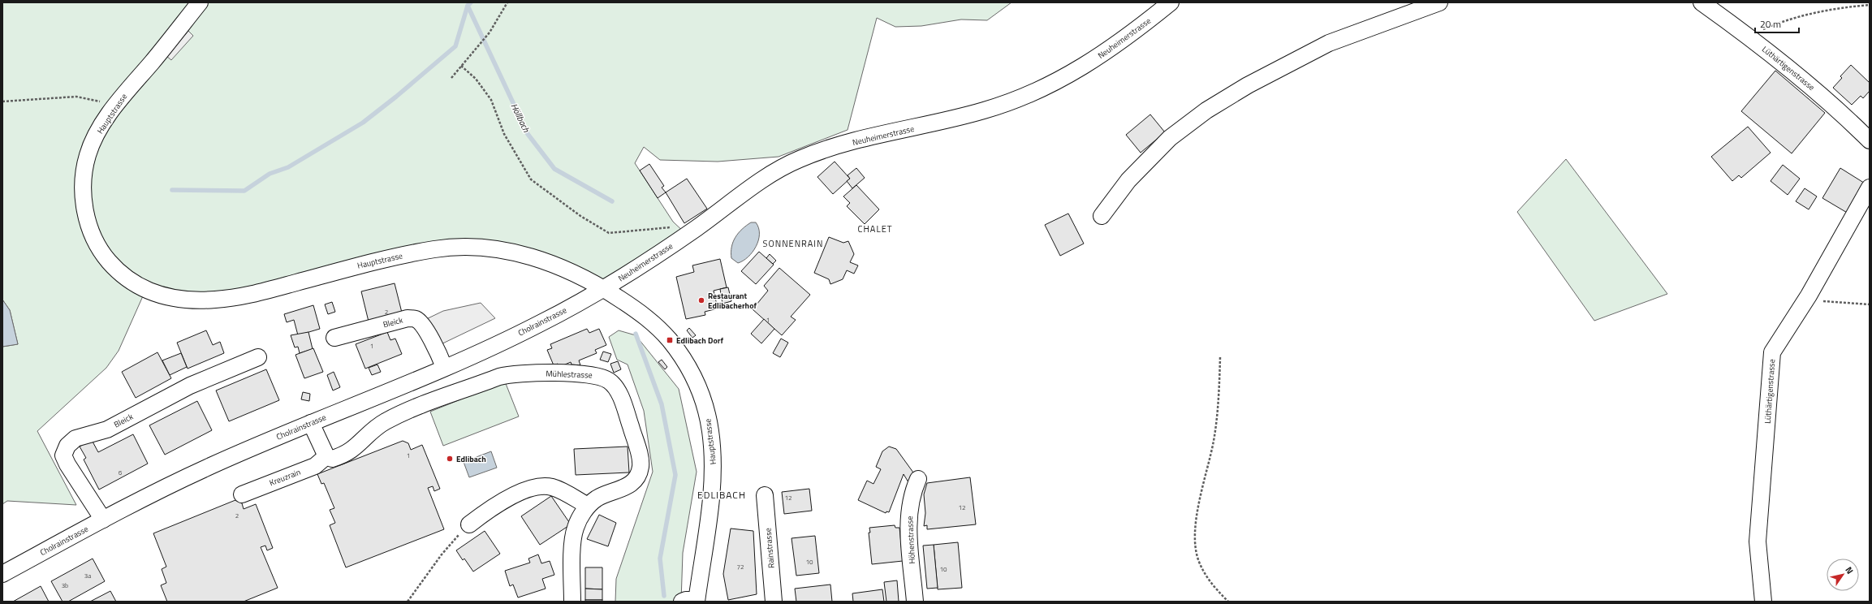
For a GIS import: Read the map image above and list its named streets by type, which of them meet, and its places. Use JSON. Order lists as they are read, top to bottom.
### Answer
{
  "streets": {
    "street": [
      "Neuheimerstrasse",
      "Lüthärtigenstrasse",
      "Hauptstrasse",
      "Cholrainstrasse",
      "Bleick",
      "Mühlestrasse",
      "Kreuzrain",
      "Höhenstrasse",
      "Rainstrasse"
    ]
  },
  "crossings": [
    ["Neuheimerstrasse", "Hauptstrasse"],
    ["Neuheimerstrasse", "Cholrainstrasse"],
    ["Hauptstrasse", "Cholrainstrasse"],
    ["Cholrainstrasse", "Bleick"],
    ["Mühlestrasse", "Kreuzrain"]
  ],
  "districts": ["CHALET", "SONNENRAIN", "EDLIBACH"],
  "water": ["Höllbach"],
  "places": {
    "other": ["Restaurant Edlibacherhof", "Edlibach"],
    "transit": ["Edlibach Dorf"]
  },
  "house_numbers": [
    "2",
    "1",
    "1",
    "1",
    "6",
    "12",
    "12",
    "2",
    "10",
    "72",
    "10",
    "3a",
    "3b"
  ],
  "scale_bar": "20 m",
  "north": "top right"
}
